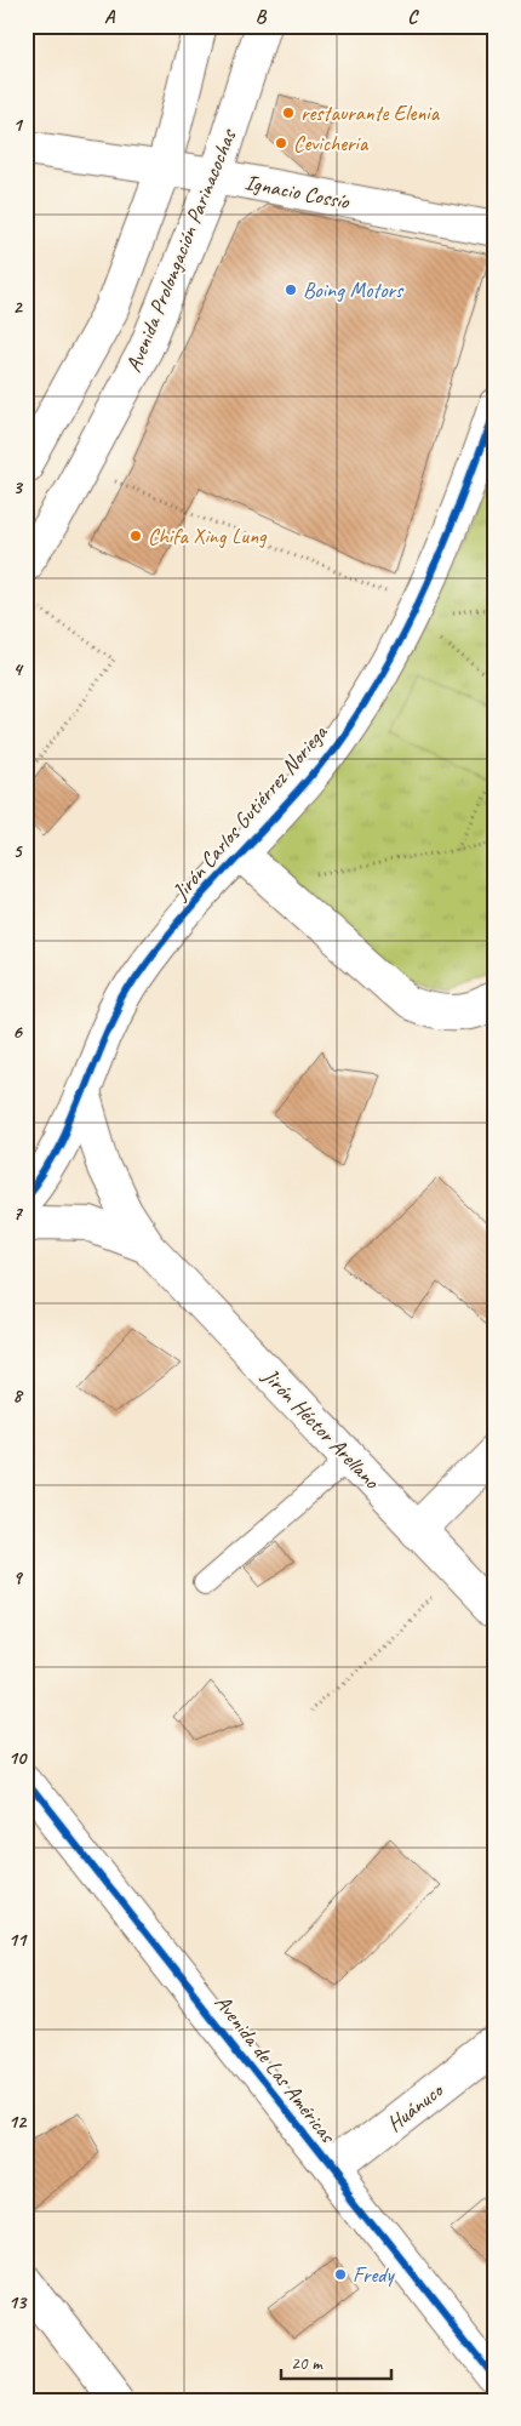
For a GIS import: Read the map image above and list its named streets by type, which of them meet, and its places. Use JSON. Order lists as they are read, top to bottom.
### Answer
{
  "streets": {
    "street": [
      "Ignacio Cossío",
      "Avenida Prolongación Parinacochas",
      "Jirón Carlos Gutiérrez Noriega",
      "Jirón Héctor Arellano",
      "Avenida de Las Américas",
      "Huánuco"
    ]
  },
  "crossings": [
    ["Ignacio Cossío", "Avenida Prolongación Parinacochas"],
    ["Jirón Carlos Gutiérrez Noriega", "Jirón Héctor Arellano"],
    ["Avenida de Las Américas", "Huánuco"]
  ],
  "places": [
    "restaurante Elenia",
    "Cevicheria",
    "Boing Motors",
    "Chifa Xing Lung",
    "Fredy"
  ],
  "scale_bar": "20 m",
  "grid": {
    "columns": ["A", "B", "C"],
    "rows": [
      "1",
      "2",
      "3",
      "4",
      "5",
      "6",
      "7",
      "8",
      "9",
      "10",
      "11",
      "12",
      "13"
    ]
  }
}
